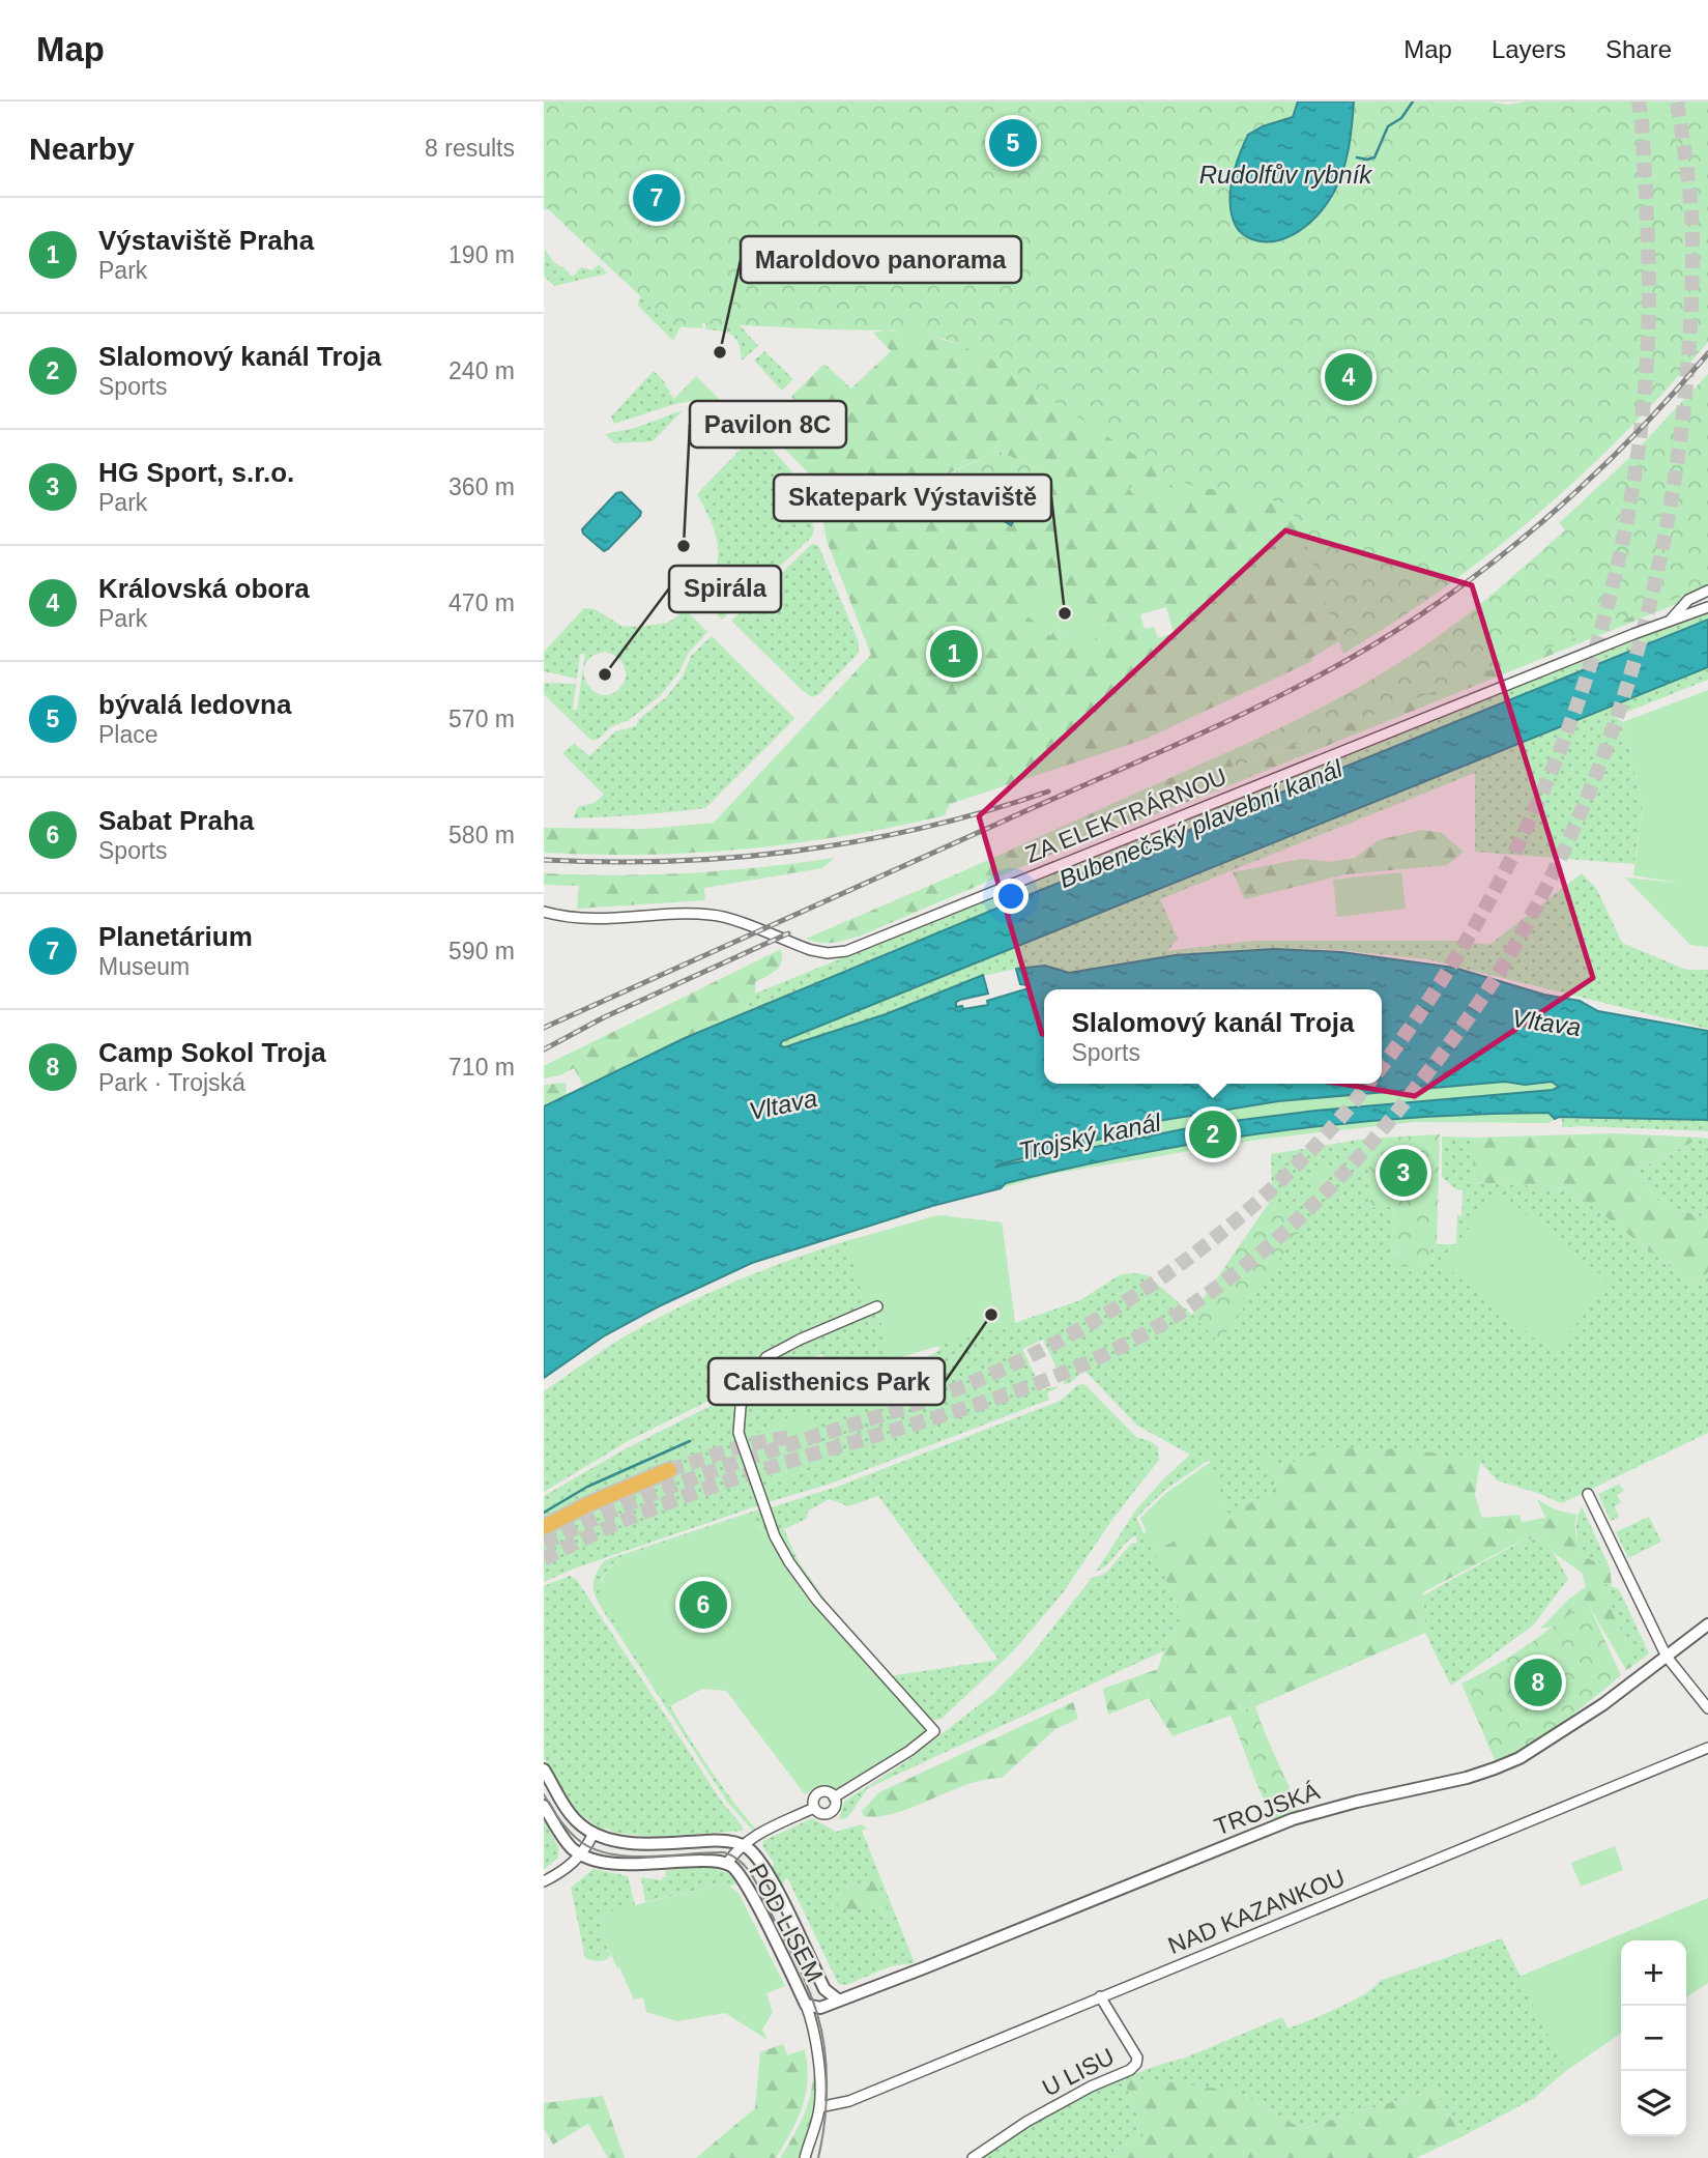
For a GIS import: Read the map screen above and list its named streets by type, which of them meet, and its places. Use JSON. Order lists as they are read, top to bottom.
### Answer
{
  "streets": {
    "street": [
      "ZA ELEKTRÁRNOU",
      "TROJSKÁ",
      "NAD KAZANKOU",
      "POD LISEM",
      "U LISU"
    ]
  },
  "crossings": [
    ["TROJSKÁ", "POD LISEM"],
    ["NAD KAZANKOU", "U LISU"]
  ],
  "water": [
    "Rudolfův rybník",
    "Bubenečský plavební kanál",
    "Vltava",
    "Trojský kanál"
  ],
  "places": [
    "Maroldovo panorama",
    "Pavilon 8C",
    "Skatepark Výstaviště",
    "Spirála",
    "Calisthenics Park"
  ],
  "page": {
    "header": "Map",
    "nav": ["Map", "Layers", "Share"],
    "heading": ["Nearby", "8 results"],
    "pins": [
      "5",
      "7",
      "4",
      "1",
      "2",
      "3",
      "6",
      "8"
    ],
    "list": [
      {
        "mark": "1",
        "name": "Výstaviště Praha",
        "note": "Park",
        "value": "190 m"
      },
      {
        "mark": "2",
        "name": "Slalomový kanál Troja",
        "note": "Sports",
        "value": "240 m"
      },
      {
        "mark": "3",
        "name": "HG Sport, s.r.o.",
        "note": "Park",
        "value": "360 m"
      },
      {
        "mark": "4",
        "name": "Královská obora",
        "note": "Park",
        "value": "470 m"
      },
      {
        "mark": "5",
        "name": "bývalá ledovna",
        "note": "Place",
        "value": "570 m"
      },
      {
        "mark": "6",
        "name": "Sabat Praha",
        "note": "Sports",
        "value": "580 m"
      },
      {
        "mark": "7",
        "name": "Planetárium",
        "note": "Museum",
        "value": "590 m"
      },
      {
        "mark": "8",
        "name": "Camp Sokol Troja",
        "note": "Park · Trojská",
        "value": "710 m"
      }
    ],
    "popup": ["Slalomový kanál Troja", "Sports"],
    "map_buttons": ["+", "−"]
  }
}
